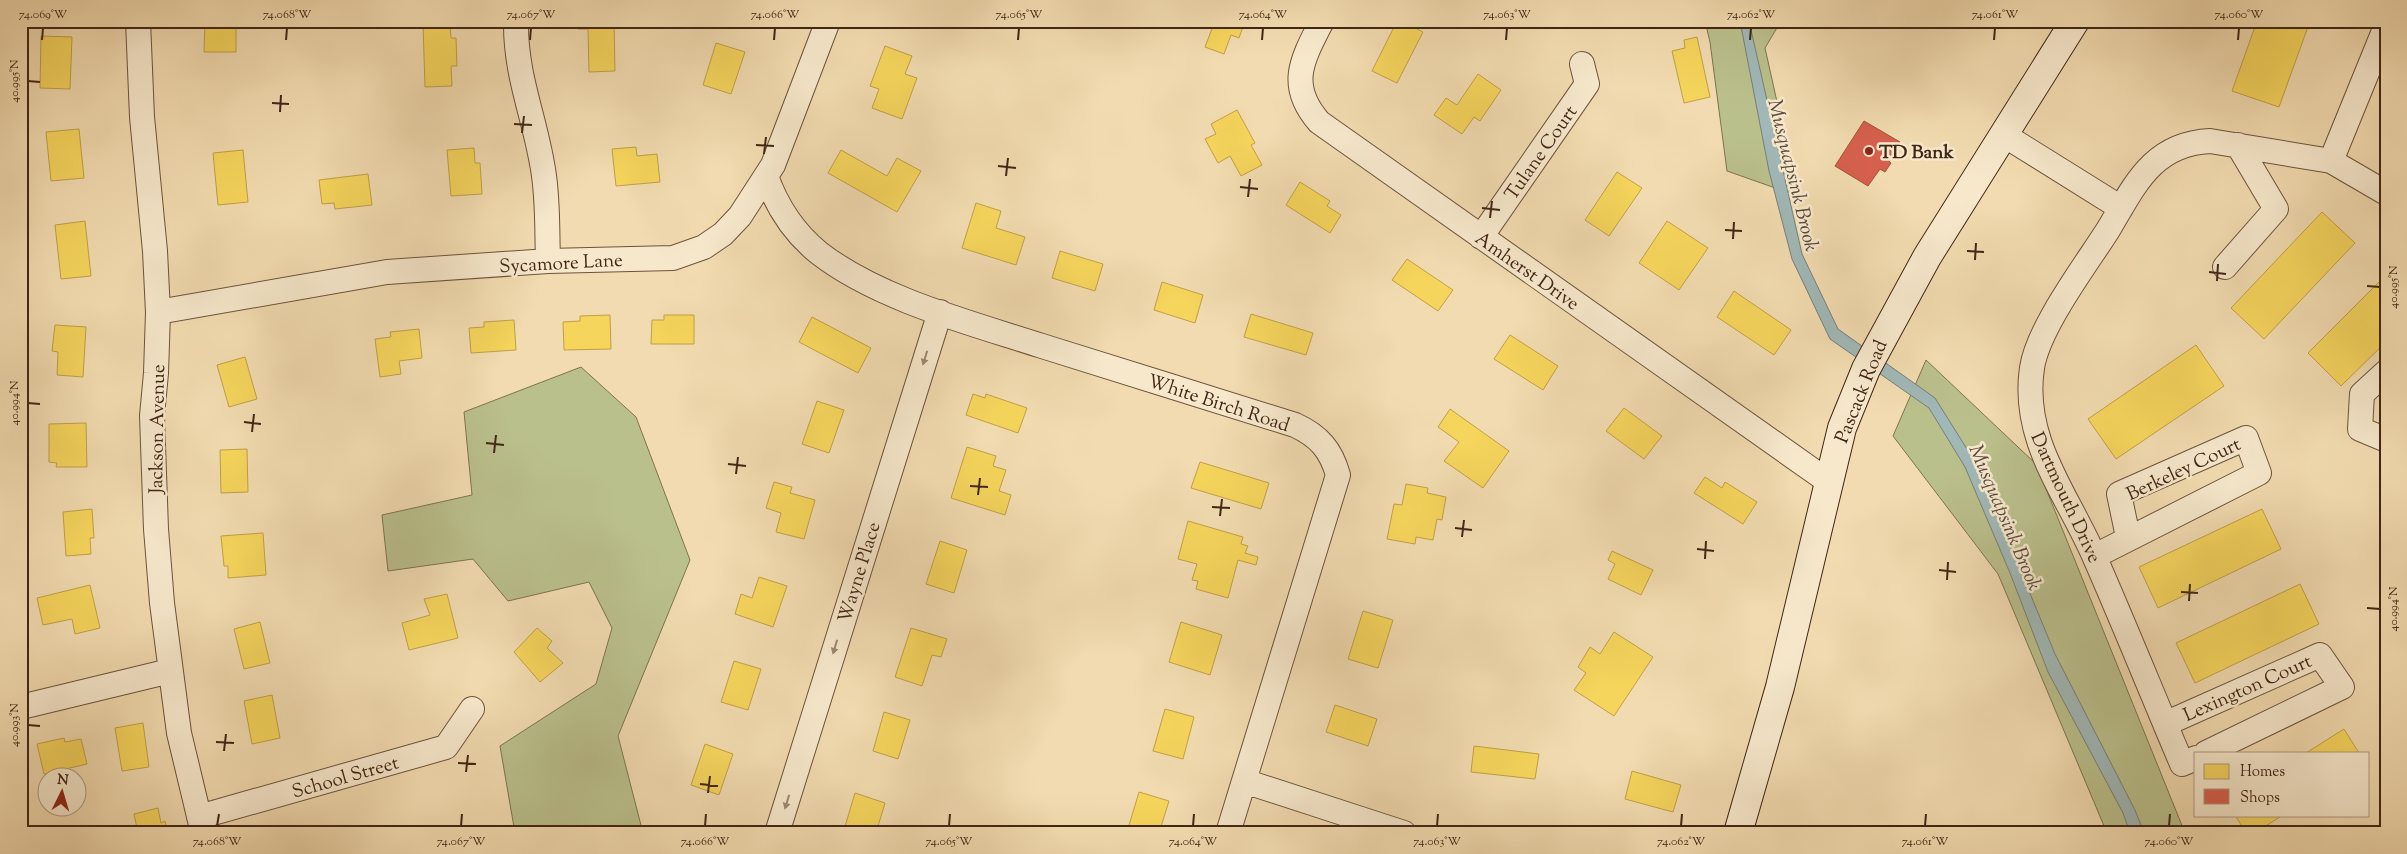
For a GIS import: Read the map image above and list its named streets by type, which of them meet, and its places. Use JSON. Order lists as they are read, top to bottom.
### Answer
{
  "streets": {
    "street": [
      "Tulane Court",
      "Sycamore Lane",
      "Amherst Drive",
      "Pascack Road",
      "White Birch Road",
      "Jackson Avenue",
      "Berkeley Court",
      "Dartmouth Drive",
      "Wayne Place",
      "Lexington Court",
      "School Street"
    ]
  },
  "crossings": [
    ["Tulane Court", "Amherst Drive"],
    ["Sycamore Lane", "White Birch Road"],
    ["Sycamore Lane", "Jackson Avenue"],
    ["Amherst Drive", "Pascack Road"],
    ["White Birch Road", "Wayne Place"],
    ["Jackson Avenue", "School Street"],
    ["Berkeley Court", "Dartmouth Drive"],
    ["Dartmouth Drive", "Lexington Court"]
  ],
  "one_way": ["Wayne Place"],
  "water": ["Musquapsink Brook"],
  "places": ["TD Bank"],
  "legend": ["Homes", "Shops"],
  "north": "top",
  "coordinates": [
    "74.069°W",
    "74.068°W",
    "74.067°W",
    "74.066°W",
    "74.065°W",
    "74.064°W",
    "74.063°W",
    "74.062°W",
    "74.061°W",
    "74.060°W",
    "40.995°N",
    "40.994°N",
    "40.993°N"
  ]
}
